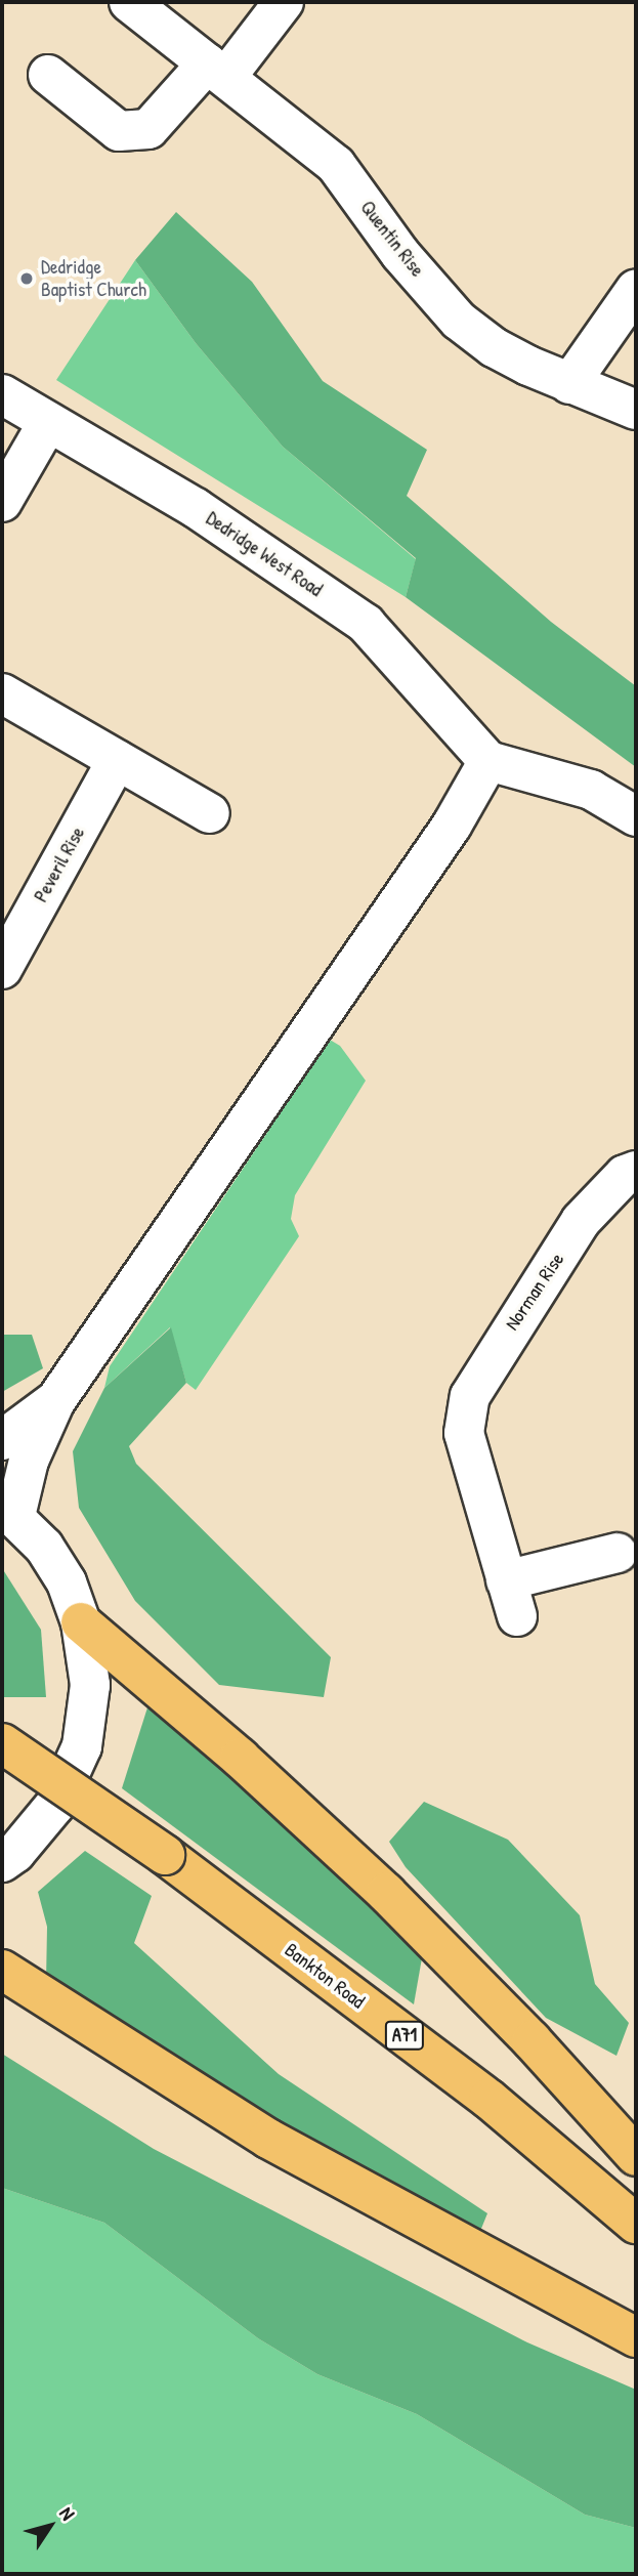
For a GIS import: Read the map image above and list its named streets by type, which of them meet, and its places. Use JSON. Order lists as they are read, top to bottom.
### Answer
{
  "streets": {
    "main road": ["Bankton Road", "A71"],
    "street": [
      "Quentin Rise",
      "Dedridge West Road",
      "Peveril Rise",
      "Norman Rise"
    ]
  },
  "places": ["Dedridge Baptist Church"],
  "north": "top right"
}
